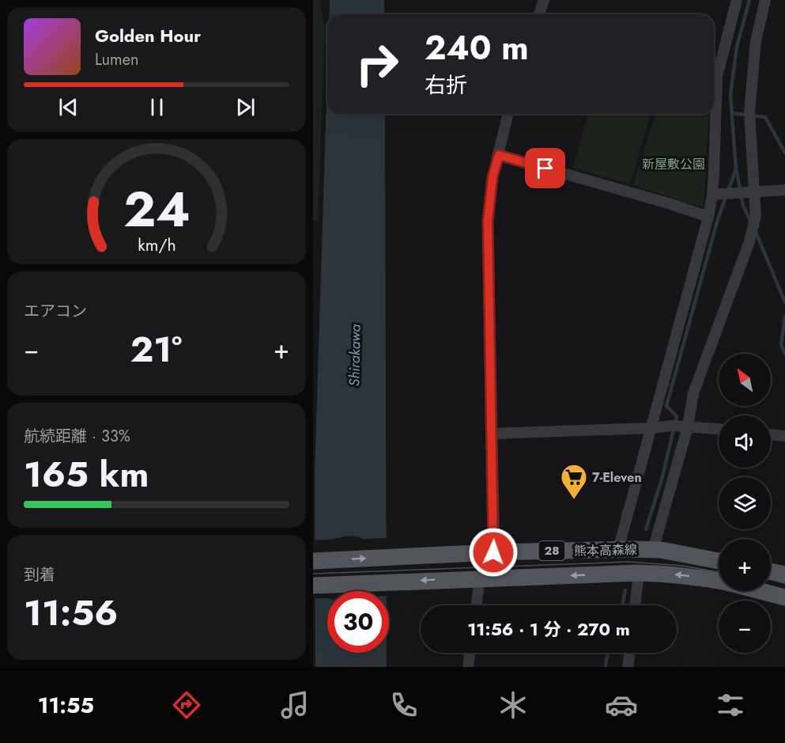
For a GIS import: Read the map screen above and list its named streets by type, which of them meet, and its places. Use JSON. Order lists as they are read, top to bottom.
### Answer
{
  "streets": {
    "main road": ["熊本高森線", "28"]
  },
  "water": ["Shirakawa"],
  "parks": ["新屋敷公園"],
  "places": {
    "supermarket": ["7-Eleven"]
  },
  "north": "top left",
  "page": {
    "turn": ["240 m", "右折"],
    "song": ["Golden Hour", "Lumen"],
    "tile": [
      "エアコン",
      ["航続距離 · 33%", "165 km"],
      ["到着", "11:56"]
    ],
    "heat": ["−", "21°", "+"],
    "map_buttons": ["+", "−"],
    "limit": "30",
    "trip": "11:56 · 1 分 · 270 m",
    "tabs": "11:55",
    "gauge": ["24", "km/h"]
  }
}
